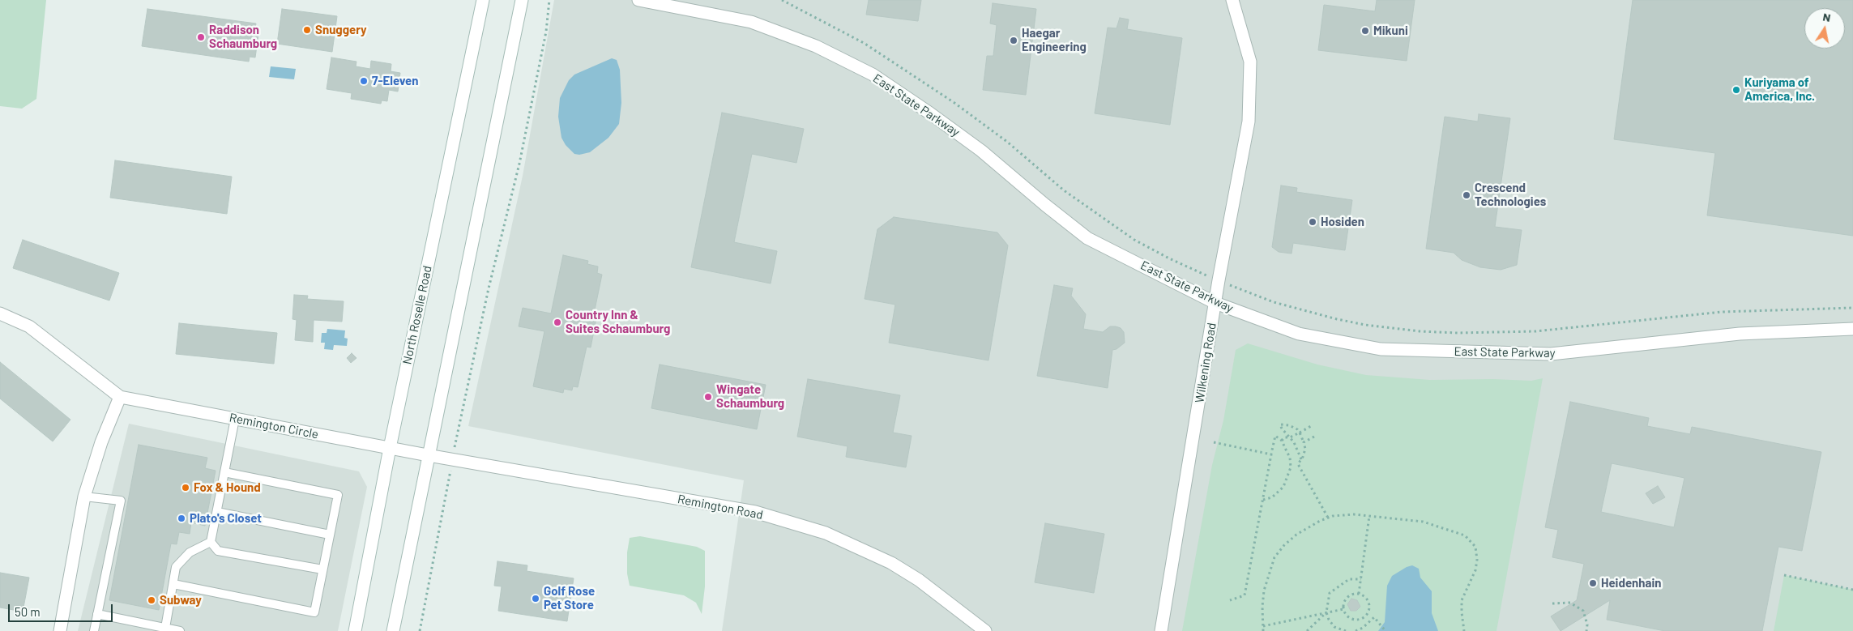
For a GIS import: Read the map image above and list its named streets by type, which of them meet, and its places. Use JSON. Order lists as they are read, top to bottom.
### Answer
{
  "streets": {
    "street": [
      "East State Parkway",
      "North Roselle Road",
      "Wilkening Road",
      "Remington Circle",
      "Remington Road"
    ]
  },
  "crossings": [
    ["East State Parkway", "Wilkening Road"],
    ["North Roselle Road", "Remington Circle"],
    ["Remington Circle", "Remington Road"]
  ],
  "places": [
    "Snuggery",
    "Mikuni",
    "Raddison Schaumburg",
    "Haegar Engineering",
    "7-Eleven",
    "Kuriyama of America, Inc.",
    "Crescend Technologies",
    "Hosiden",
    "Country Inn & Suites Schaumburg",
    "Wingate Schaumburg",
    "Fox & Hound",
    "Plato's Closet",
    "Heidenhain",
    "Golf Rose Pet Store",
    "Subway"
  ],
  "scale_bar": "50 m",
  "north": "top"
}
